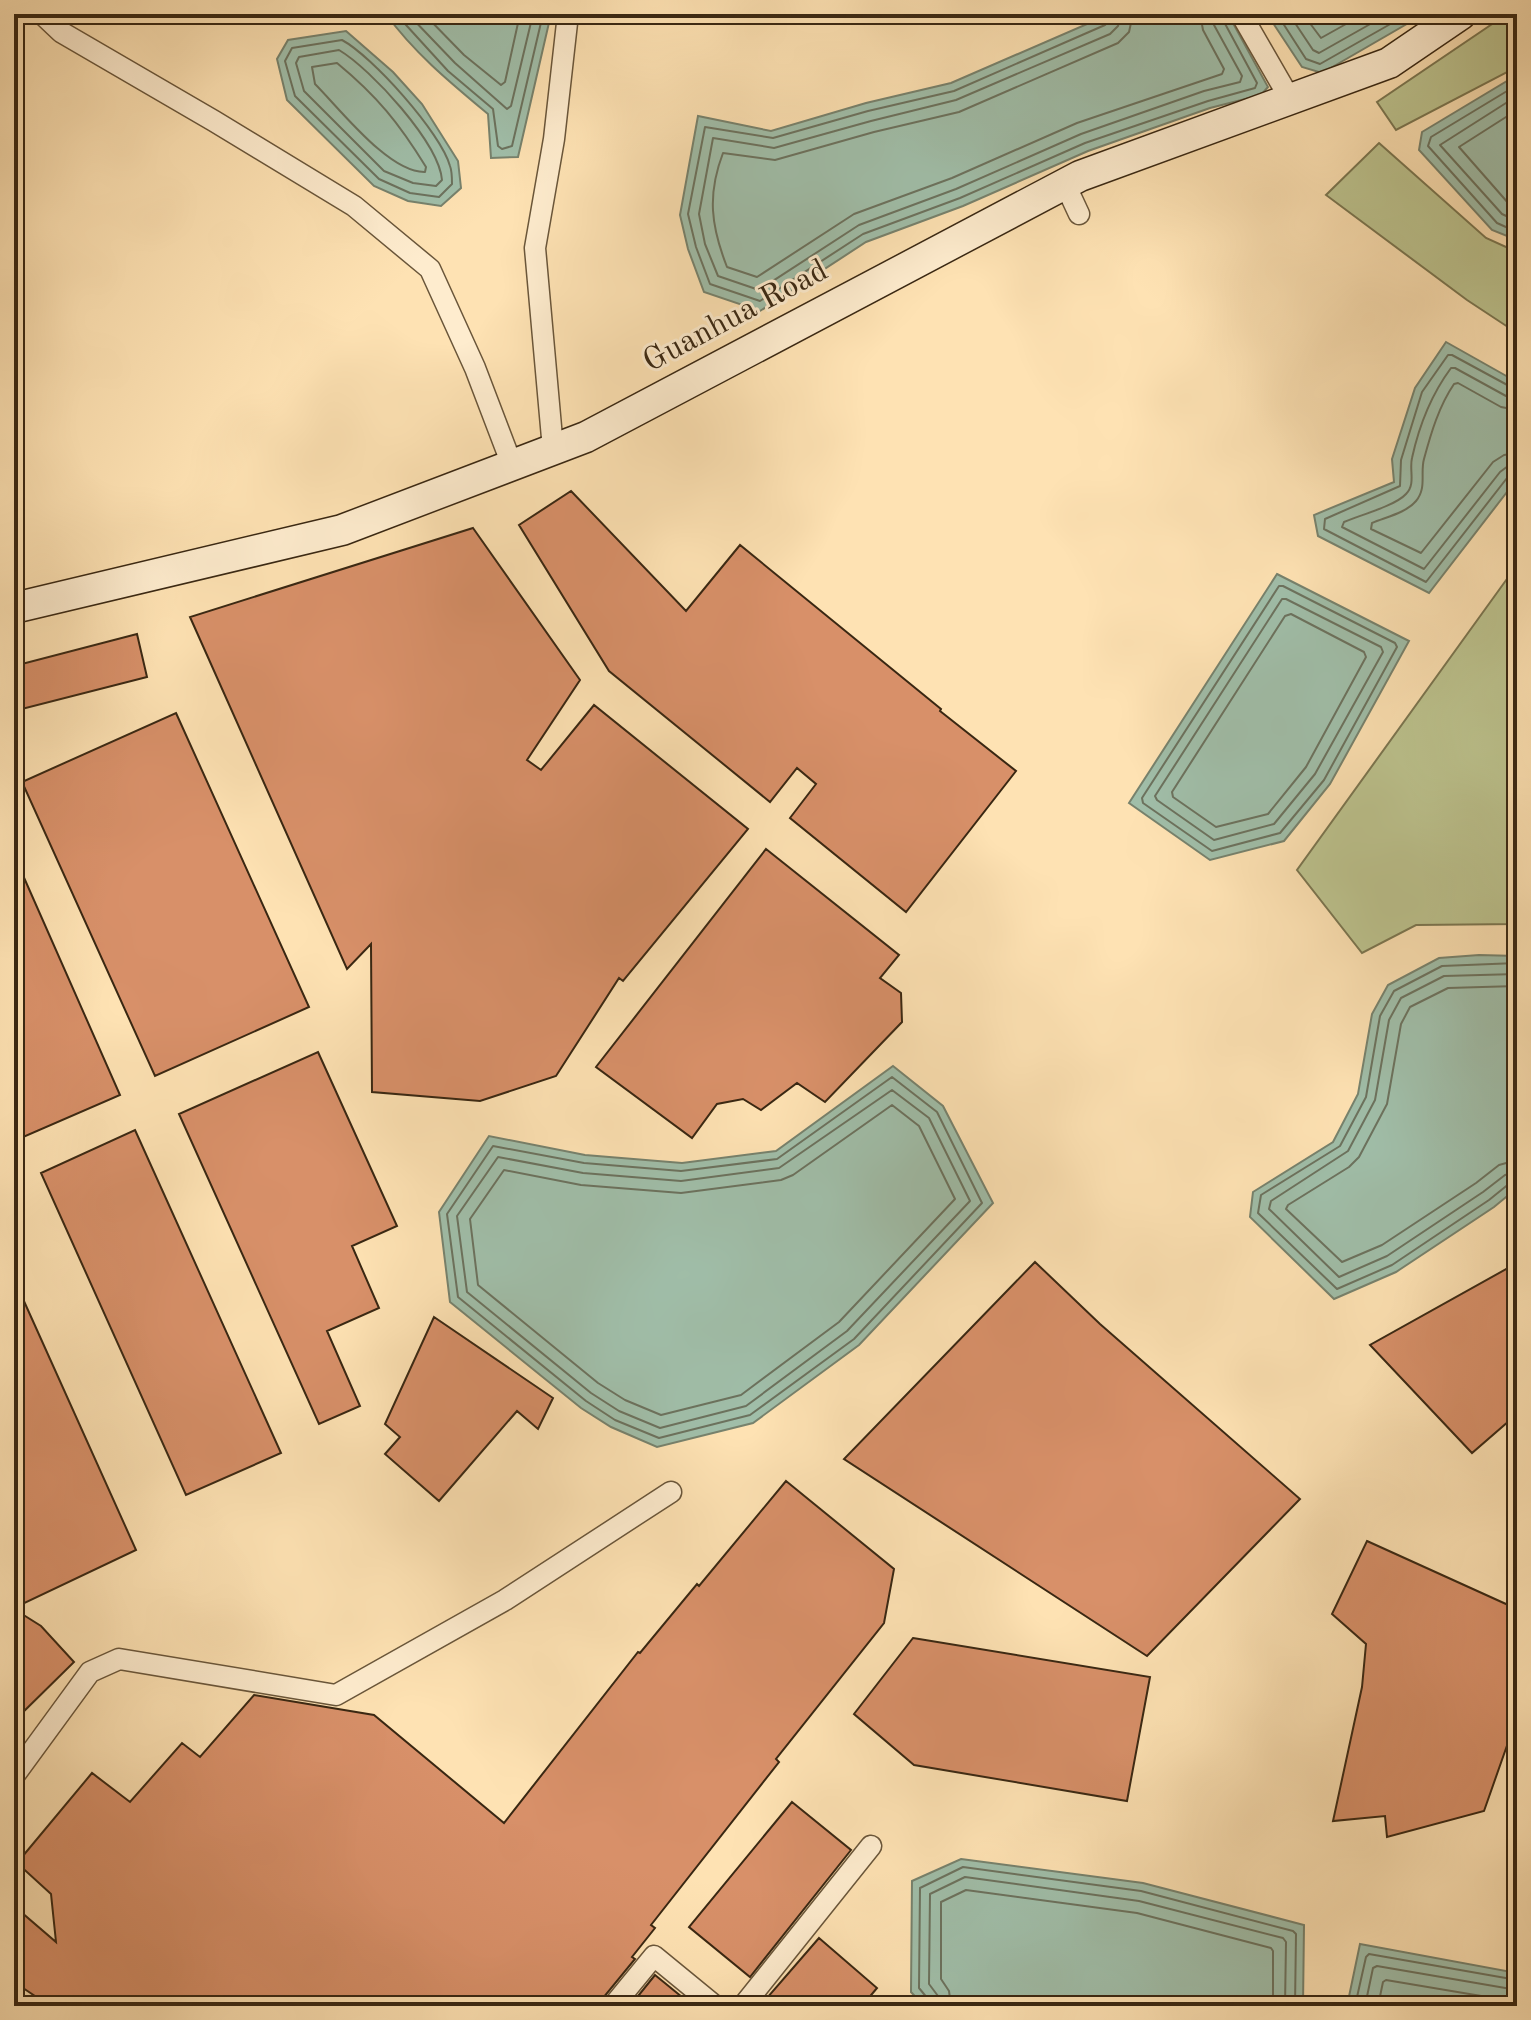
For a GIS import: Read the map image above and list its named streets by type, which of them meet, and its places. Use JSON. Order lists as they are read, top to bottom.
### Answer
{
  "streets": {
    "main road": ["Guanhua Road"]
  }
}
